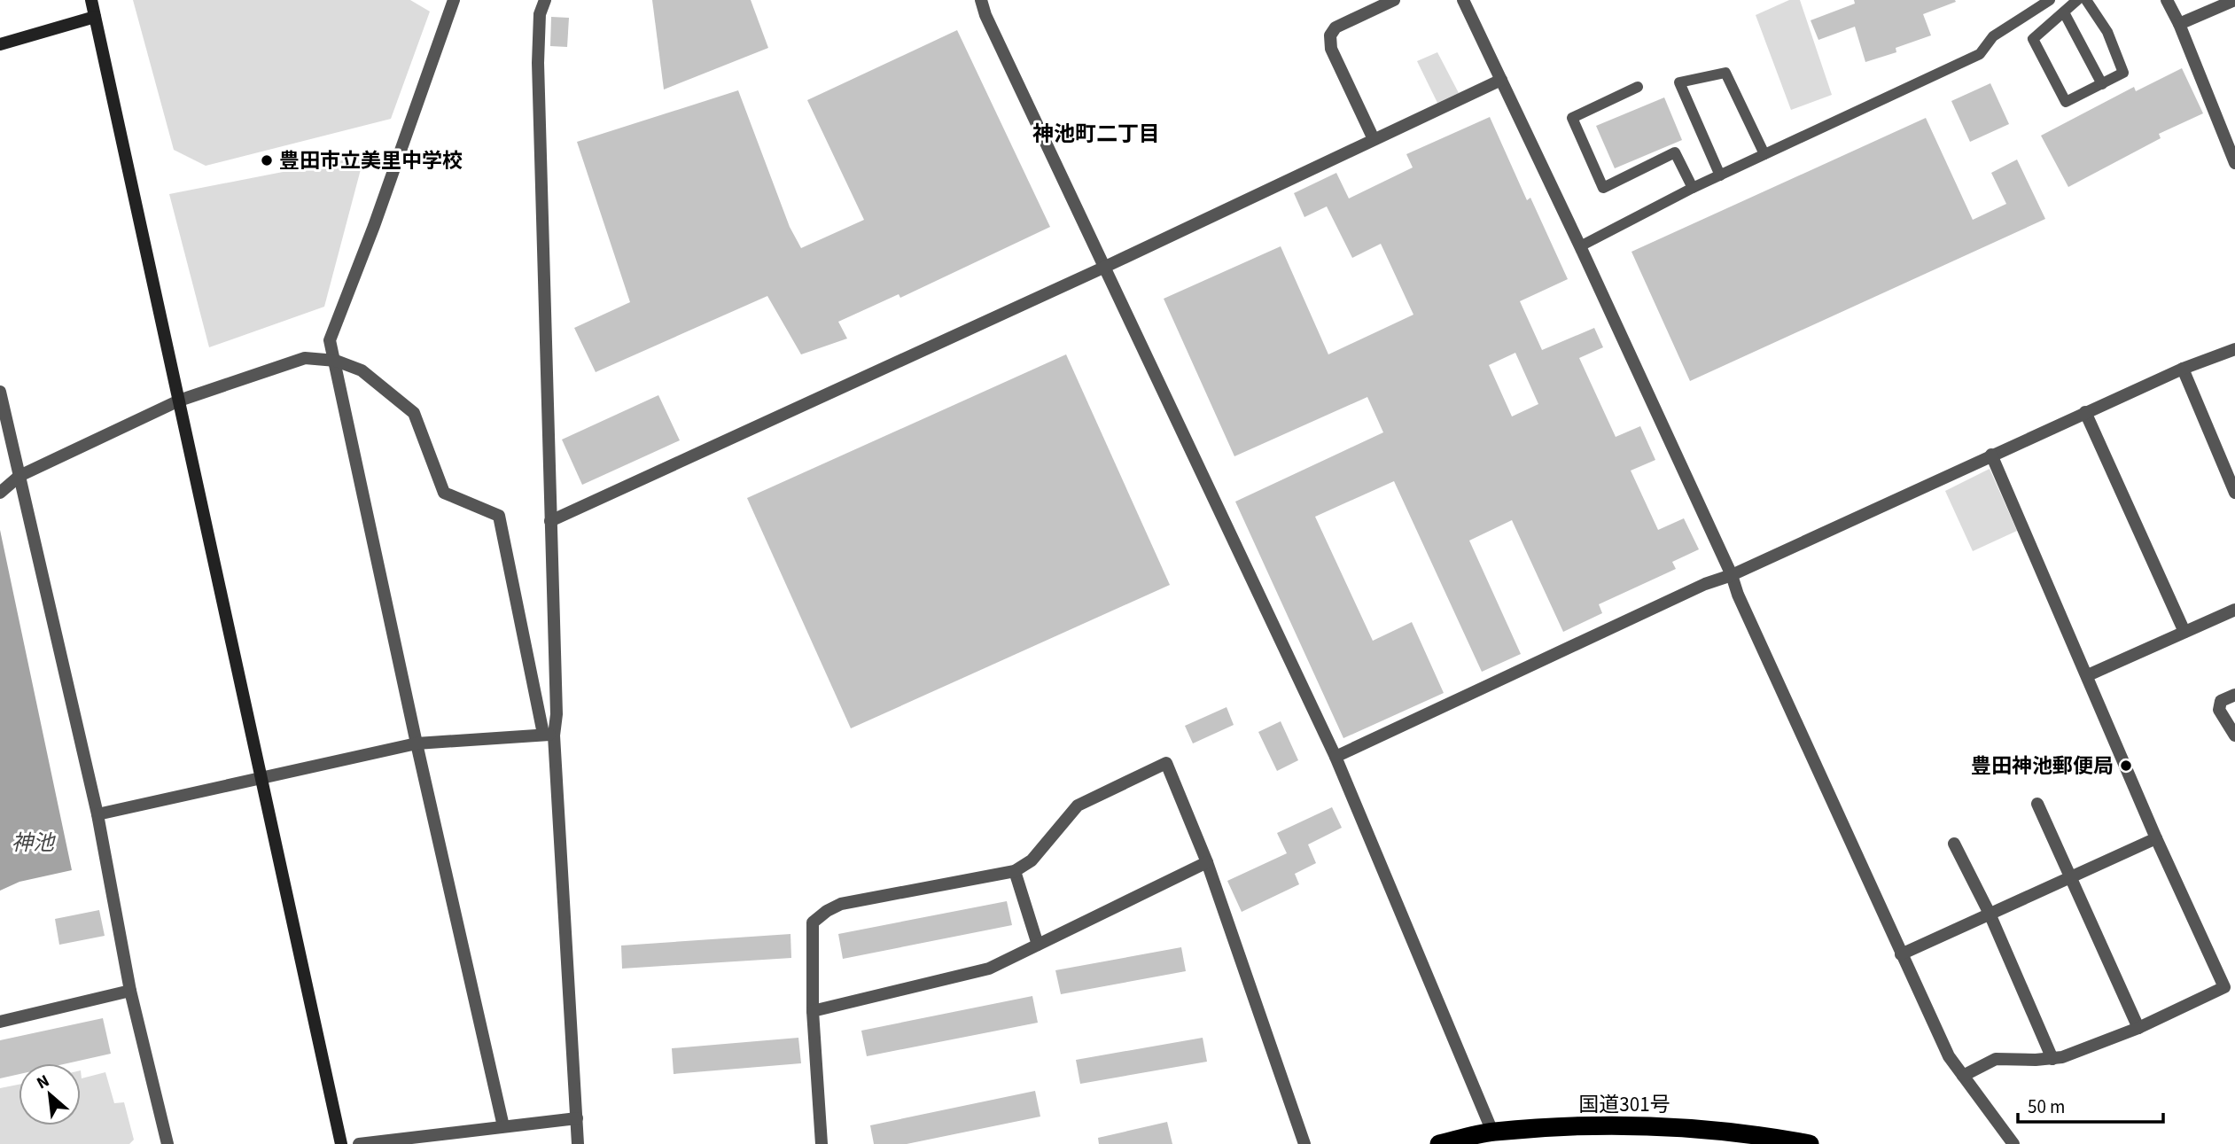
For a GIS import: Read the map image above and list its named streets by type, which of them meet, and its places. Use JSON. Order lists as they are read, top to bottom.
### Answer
{
  "streets": {
    "highway": ["国道301号"]
  },
  "districts": ["神池町二丁目"],
  "water": ["神池"],
  "places": ["豊田市立美里中学校", "豊田神池郵便局"],
  "scale_bar": "50 m",
  "north": "top left"
}
